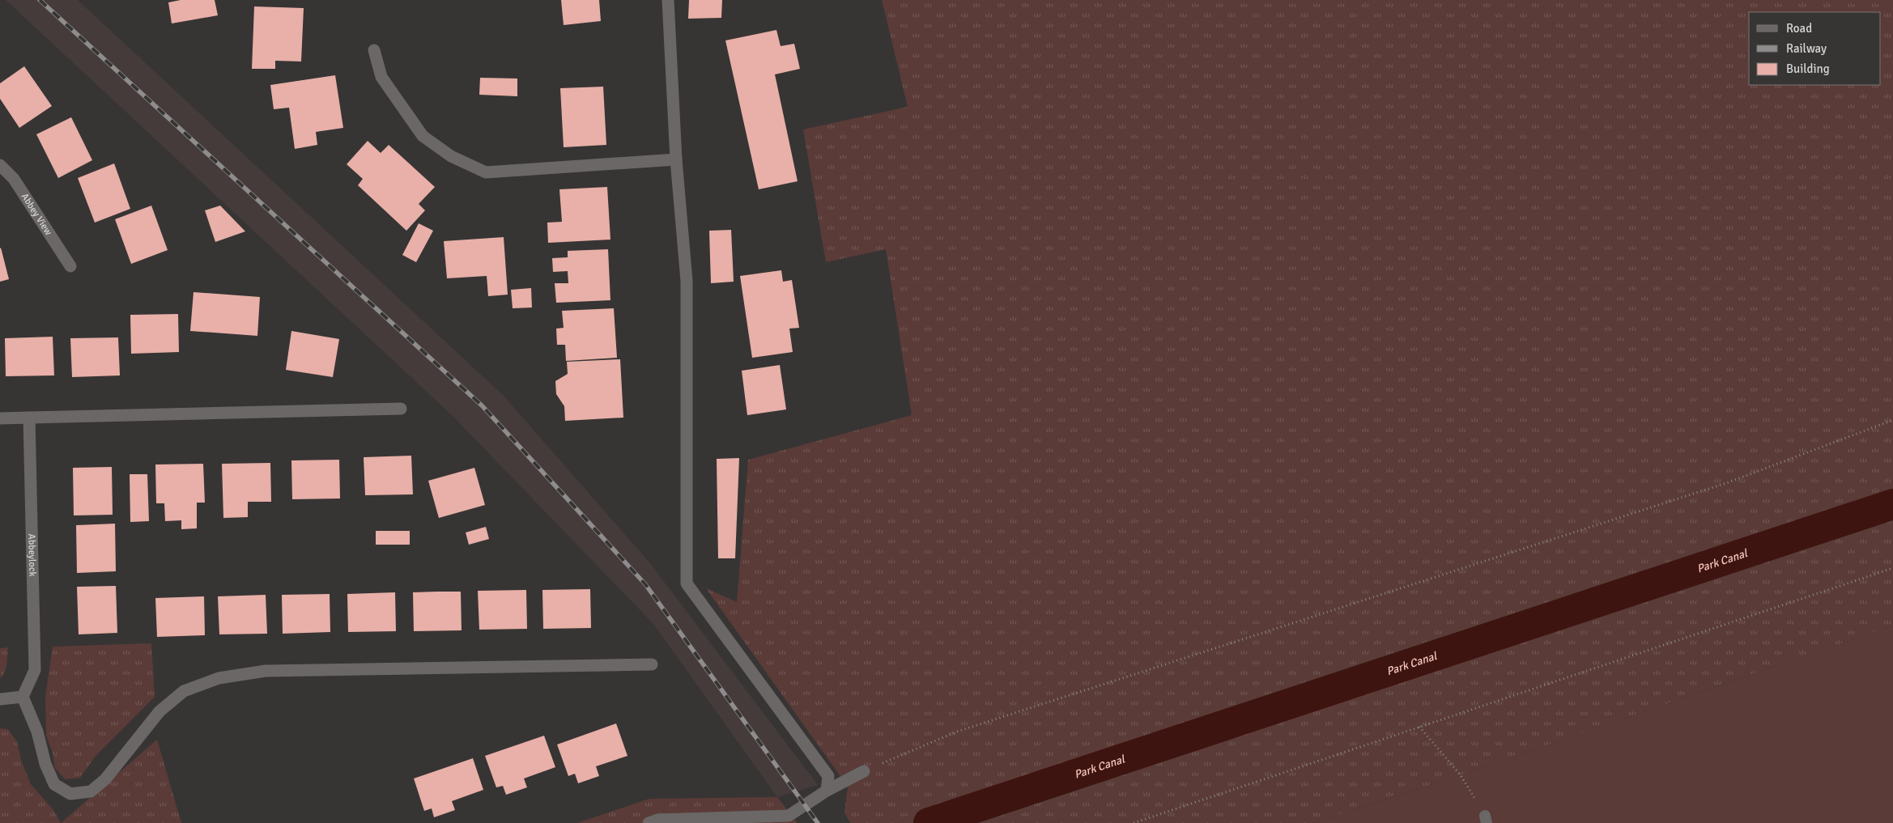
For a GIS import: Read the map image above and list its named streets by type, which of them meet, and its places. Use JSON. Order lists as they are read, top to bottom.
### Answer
{
  "streets": {
    "street": ["Abbey View", "Abbeylock"]
  },
  "water": ["Park Canal"],
  "legend": ["Road", "Railway", "Building"]
}
